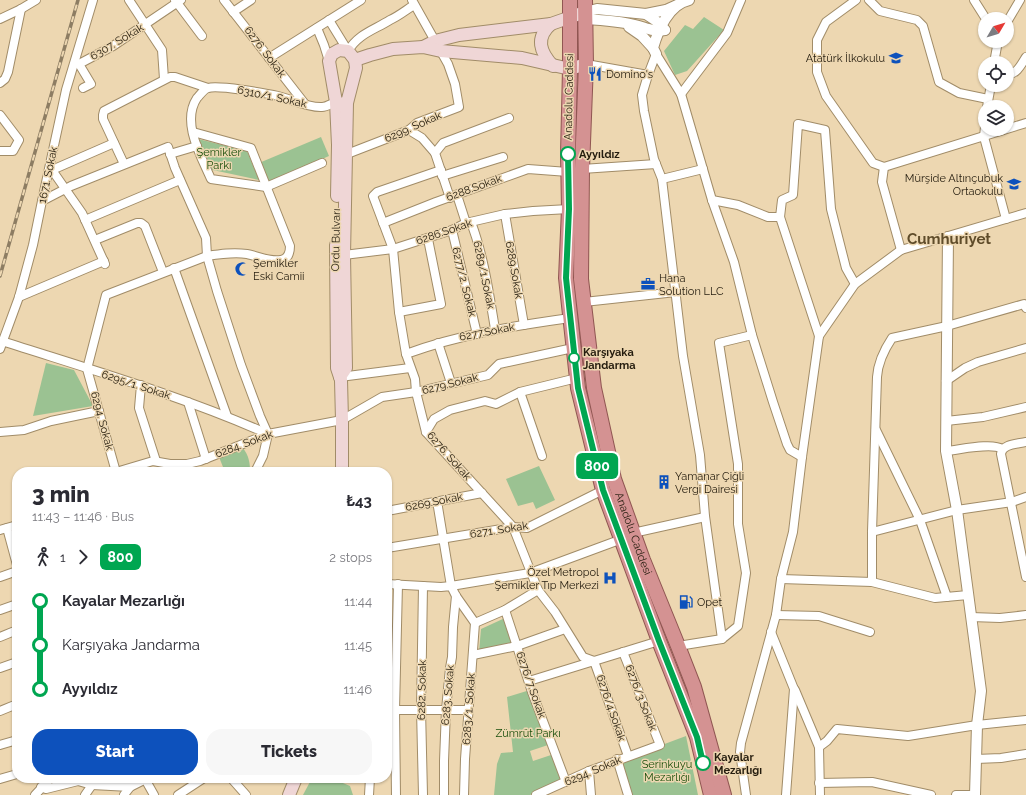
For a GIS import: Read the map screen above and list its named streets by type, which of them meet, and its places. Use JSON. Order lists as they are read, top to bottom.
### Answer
{
  "streets": {
    "highway": ["Anadolu Caddesi"],
    "main road": ["Ordu Bulvarı"],
    "street": [
      "6307. Sokak",
      "6276. Sokak",
      "6310/1. Sokak",
      "6299. Sokak",
      "1671. Sokak",
      "6288.Sokak",
      "6286.Sokak",
      "6289.Sokak",
      "6289/1.Sokak",
      "6277/2. Sokak",
      "6277.Sokak",
      "6279.Sokak",
      "6295/1. Sokak",
      "6294. Sokak",
      "6284. Sokak",
      "6269.Sokak",
      "6271. Sokak",
      "6276/7.Sokak",
      "6282. Sokak",
      "6283. Sokak",
      "6276/3.Sokak",
      "6276/4.Sokak",
      "6283/1. Sokak"
    ]
  },
  "crossings": [
    ["6276. Sokak", "6310/1. Sokak"],
    ["6276. Sokak", "6288.Sokak"],
    ["6276. Sokak", "6286.Sokak"],
    ["6276. Sokak", "6289/1.Sokak"],
    ["6276. Sokak", "6277.Sokak"],
    ["6276. Sokak", "6279.Sokak"],
    ["6276. Sokak", "6284. Sokak"],
    ["6276. Sokak", "6269.Sokak"],
    ["6276. Sokak", "6271. Sokak"],
    ["6276. Sokak", "6276/4.Sokak"],
    ["6310/1. Sokak", "Ordu Bulvarı"],
    ["Anadolu Caddesi", "6288.Sokak"],
    ["Anadolu Caddesi", "6286.Sokak"],
    ["Anadolu Caddesi", "6277.Sokak"],
    ["Anadolu Caddesi", "6279.Sokak"],
    ["Anadolu Caddesi", "6271. Sokak"],
    ["6299. Sokak", "Ordu Bulvarı"],
    ["1671. Sokak", "6295/1. Sokak"],
    ["6288.Sokak", "6289/1.Sokak"],
    ["6286.Sokak", "Ordu Bulvarı"],
    ["6286.Sokak", "6289.Sokak"],
    ["6286.Sokak", "6289/1.Sokak"],
    ["6286.Sokak", "6277/2. Sokak"],
    ["Ordu Bulvarı", "6284. Sokak"],
    ["6289.Sokak", "6277.Sokak"],
    ["6289/1.Sokak", "6277.Sokak"],
    ["6277/2. Sokak", "6277.Sokak"],
    ["6279.Sokak", "6284. Sokak"],
    ["6295/1. Sokak", "6294. Sokak"],
    ["6295/1. Sokak", "6284. Sokak"],
    ["6294. Sokak", "6276/7.Sokak"],
    ["6294. Sokak", "6276/3.Sokak"],
    ["6294. Sokak", "6276/4.Sokak"]
  ],
  "districts": ["Cumhuriyet"],
  "parks": ["Şemikler Parkı", "Zümrüt Parkı", "Serinkuyu Mezarlığı"],
  "places": {
    "school or university": ["Atatürk İlkokulu", "Mürşide Altınçubuk Ortaokulu"],
    "restaurant": ["Domino's"],
    "other": ["Ayyıldız", "Karşıyaka Jandarma", "Kayalar Mezarlığı"],
    "mosque": ["Şemikler Eski Camii"],
    "office": ["Hana Solution LLC"],
    "building": ["Yamanar Çiğli Vergi Dairesi"],
    "hospital": ["Özel Metropol Şemikler Tıp Merkezi"],
    "fuel station": ["Opet"]
  },
  "lines": ["bus line 800"],
  "north": "top right",
  "page": {
    "on_map": "800",
    "heading": ["3 min", "11:43 – 11:46 · Bus", "₺43"],
    "legs": ["1", "800", "2 stops"],
    "list": [
      {
        "name": "Kayalar Mezarlığı",
        "value": "11:44"
      },
      {
        "name": "Karşıyaka Jandarma",
        "value": "11:45"
      },
      {
        "name": "Ayyıldız",
        "value": "11:46"
      }
    ],
    "buttons": ["Start", "Tickets"]
  }
}
